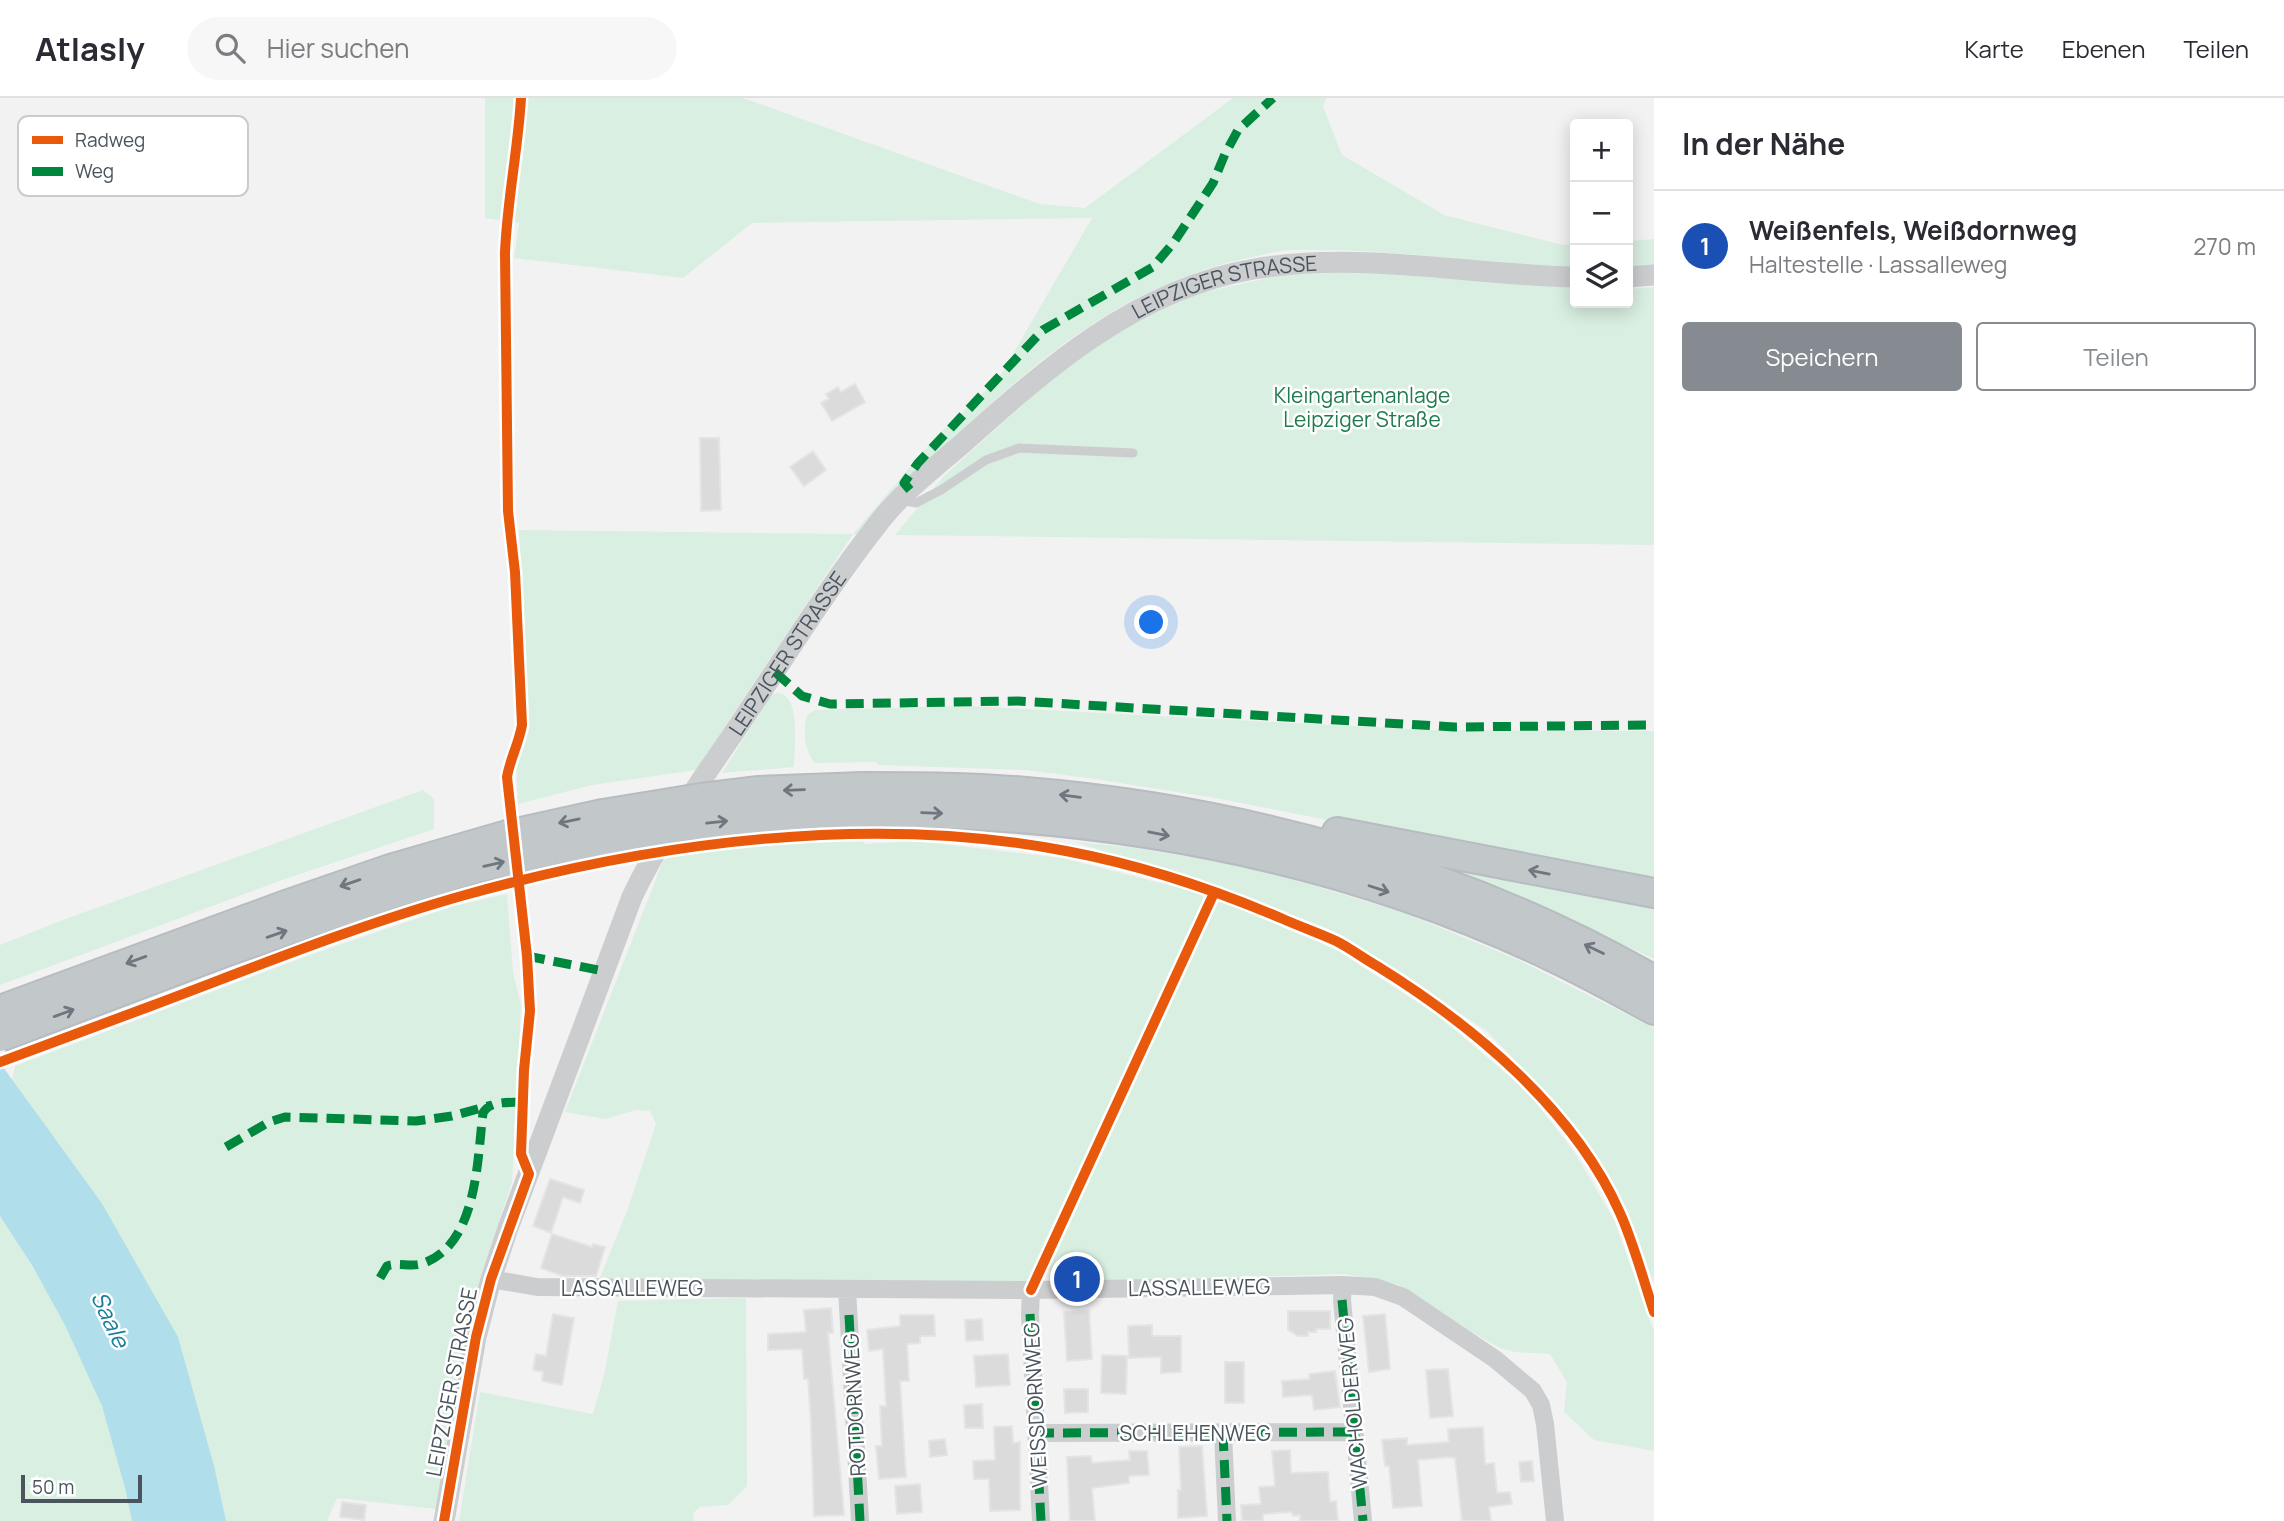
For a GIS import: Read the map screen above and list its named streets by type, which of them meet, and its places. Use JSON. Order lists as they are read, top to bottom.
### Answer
{
  "streets": {
    "street": [
      "LEIPZIGER STRASSE",
      "LASSALLEWEG",
      "WACHOLDERWEG",
      "ROTDORNWEG",
      "WEISSDORNWEG",
      "SCHLEHENWEG"
    ]
  },
  "crossings": [
    ["LEIPZIGER STRASSE", "LASSALLEWEG"],
    ["LASSALLEWEG", "WACHOLDERWEG"],
    ["LASSALLEWEG", "ROTDORNWEG"],
    ["LASSALLEWEG", "WEISSDORNWEG"],
    ["WACHOLDERWEG", "SCHLEHENWEG"],
    ["WEISSDORNWEG", "SCHLEHENWEG"]
  ],
  "water": ["Saale"],
  "parks": ["Kleingartenanlage Leipziger Straße"],
  "legend": ["Radweg", "Weg"],
  "scale_bar": "50 m",
  "page": {
    "header": "Atlasly",
    "search": "Hier suchen",
    "nav": ["Karte", "Ebenen", "Teilen"],
    "heading": "In der Nähe",
    "map_buttons": ["+", "−"],
    "list": [
      {
        "mark": "1",
        "name": "Weißenfels, Weißdornweg",
        "note": "Haltestelle · Lassalleweg",
        "value": "270 m"
      }
    ],
    "buttons": ["Speichern", "Teilen"],
    "pins": "1",
    "scale": "50 m"
  }
}
